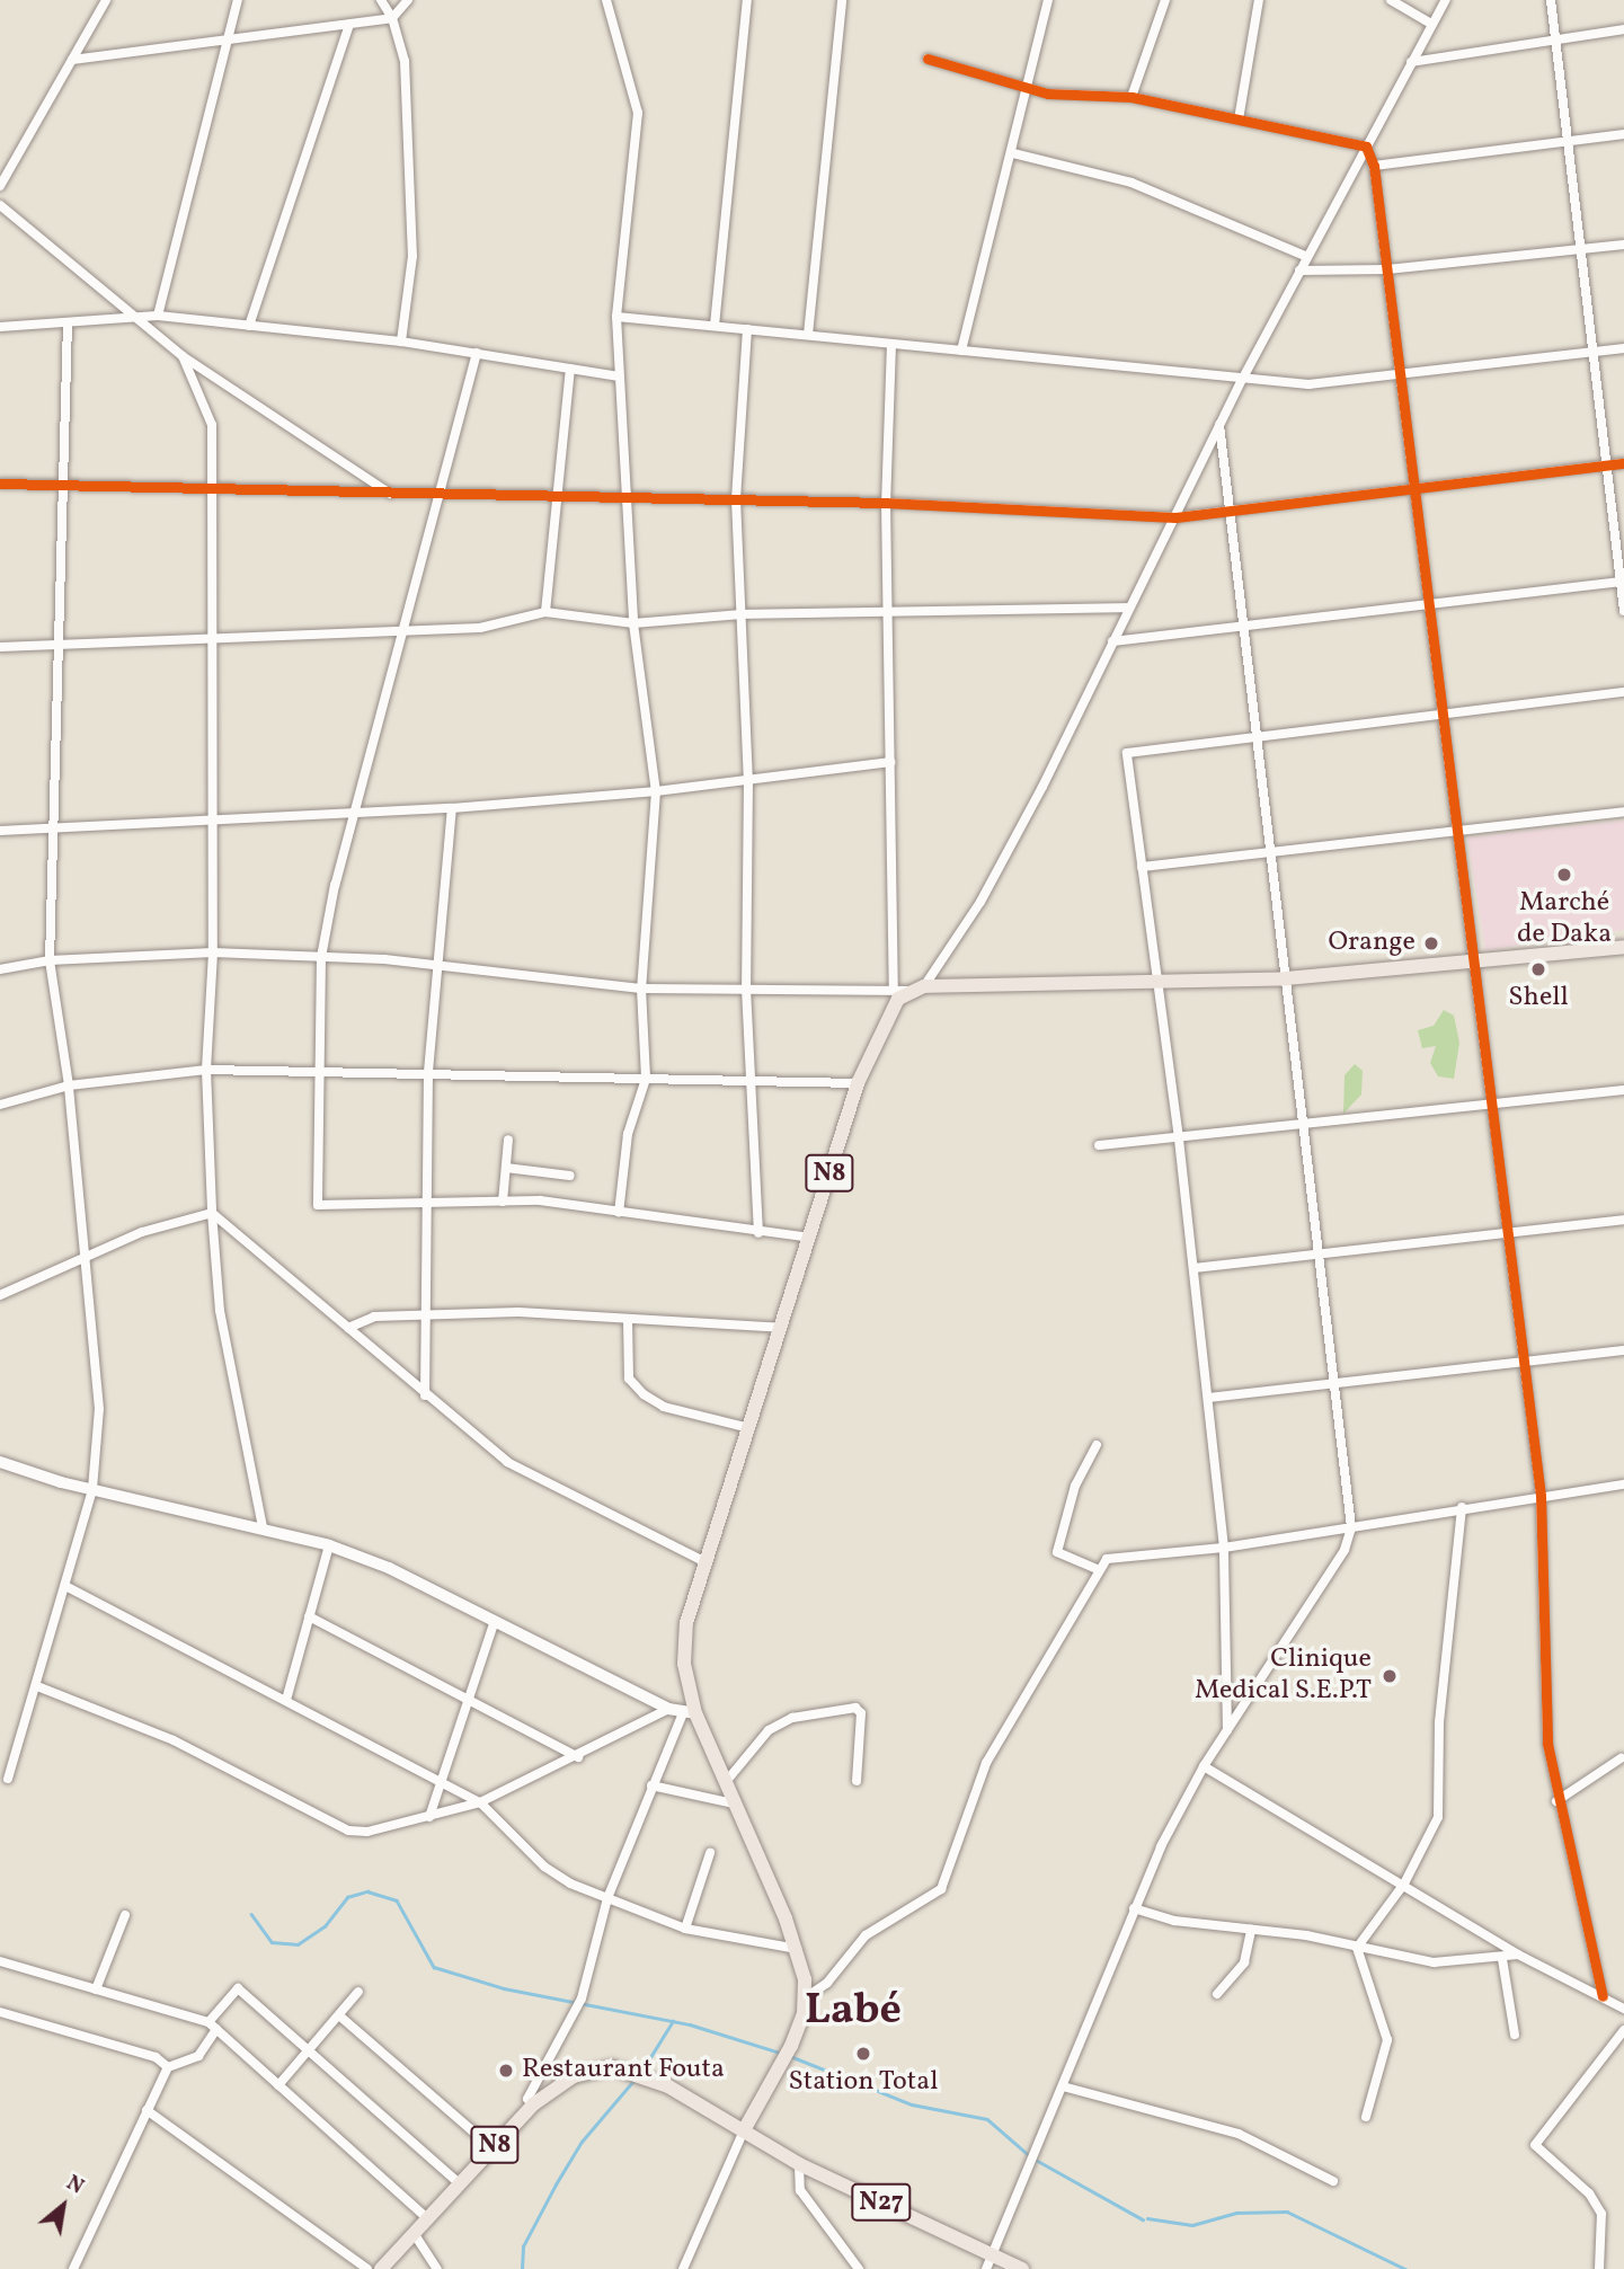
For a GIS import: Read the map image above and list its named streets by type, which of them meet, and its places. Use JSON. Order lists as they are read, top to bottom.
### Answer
{
  "streets": {
    "main road": ["N8", "N27"]
  },
  "crossings": [
    ["N8", "N27"]
  ],
  "districts": ["Labé"],
  "places": [
    "Marché de Daka",
    "Orange",
    "Shell",
    "Clinique Medical S.E.P.T",
    "Station Total",
    "Restaurant Fouta"
  ],
  "north": "top right"
}
